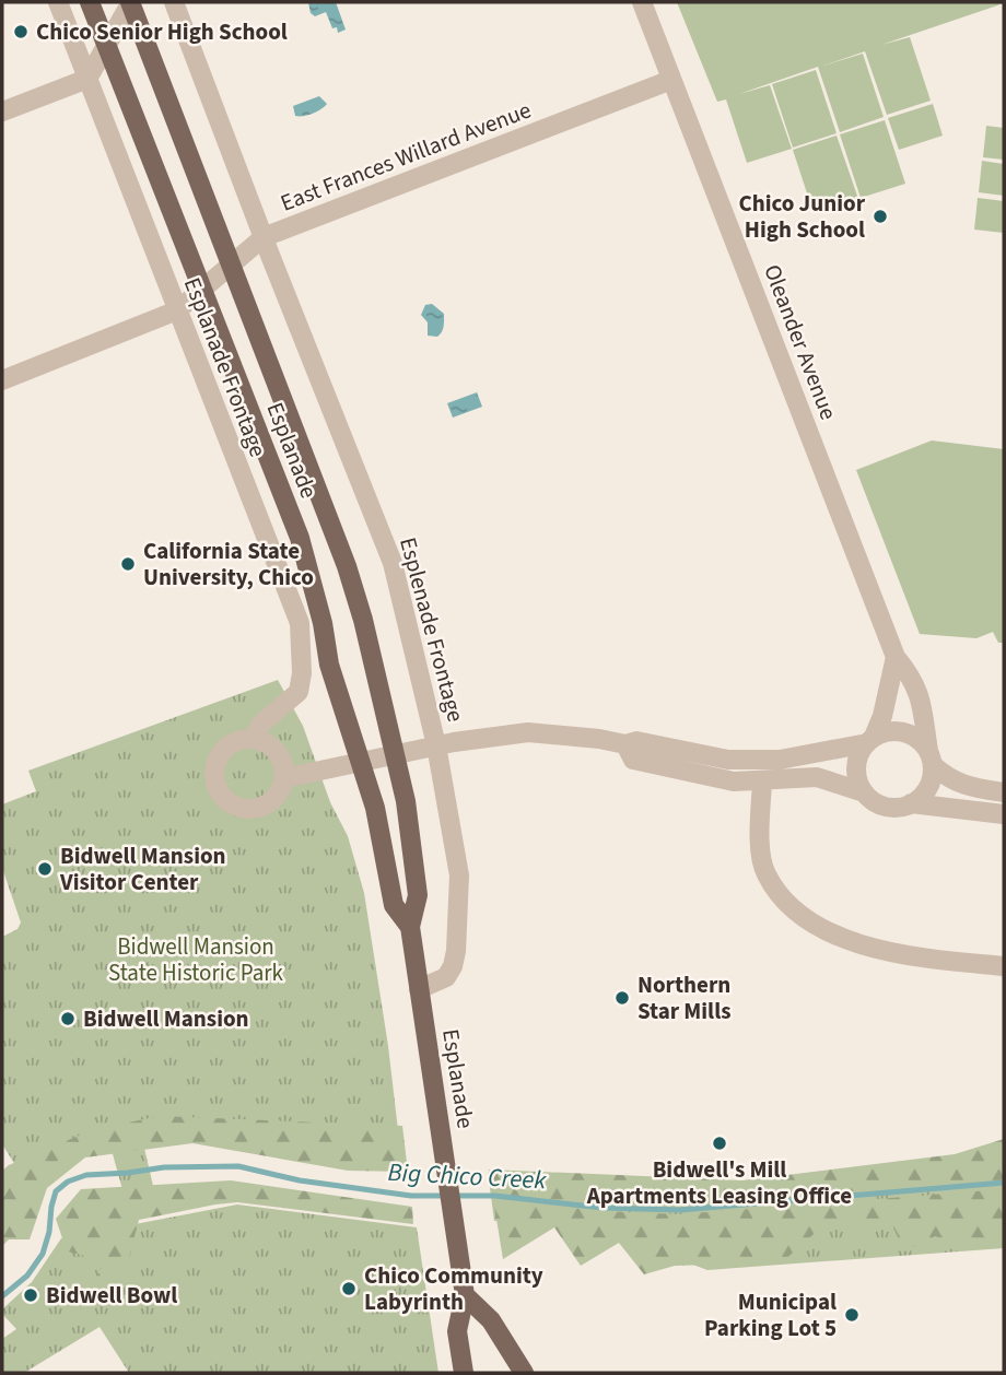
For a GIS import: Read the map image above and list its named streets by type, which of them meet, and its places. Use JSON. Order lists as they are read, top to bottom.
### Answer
{
  "streets": {
    "main road": ["Esplanade"],
    "street": [
      "East Frances Willard Avenue",
      "Oleander Avenue",
      "Esplanade Frontage",
      "Esplenade Frontage"
    ]
  },
  "crossings": [
    ["East Frances Willard Avenue", "Oleander Avenue"],
    ["East Frances Willard Avenue", "Esplanade Frontage"],
    ["East Frances Willard Avenue", "Esplanade"],
    ["East Frances Willard Avenue", "Esplenade Frontage"],
    ["Esplanade", "Esplenade Frontage"]
  ],
  "water": ["Big Chico Creek"],
  "parks": ["Bidwell Mansion State Historic Park"],
  "places": [
    "Chico Senior High School",
    "Chico Junior High School",
    "California State University, Chico",
    "Bidwell Mansion Visitor Center",
    "Northern Star Mills",
    "Bidwell Mansion",
    "Bidwell's Mill Apartments Leasing Office",
    "Chico Community Labyrinth",
    "Bidwell Bowl",
    "Municipal Parking Lot 5"
  ]
}
